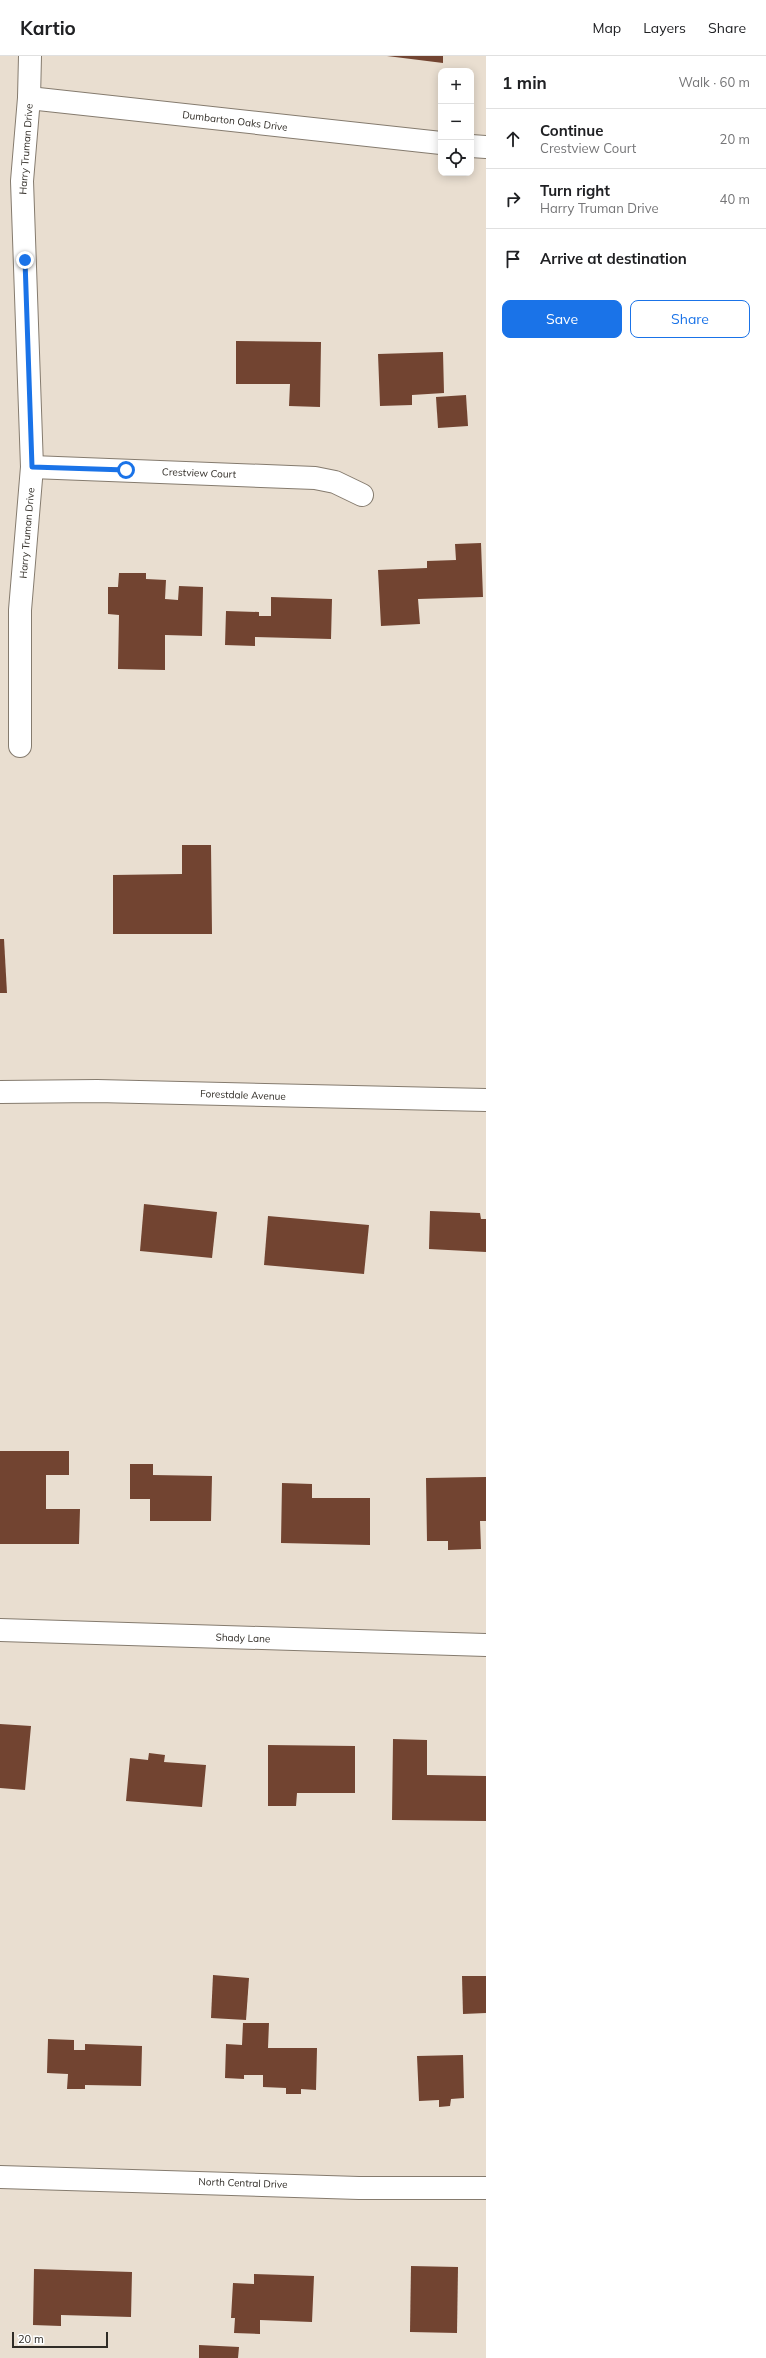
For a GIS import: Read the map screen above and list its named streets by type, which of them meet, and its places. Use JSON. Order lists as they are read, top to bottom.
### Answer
{
  "streets": {
    "street": [
      "Dumbarton Oaks Drive",
      "Harry Truman Drive",
      "Crestview Court",
      "Forestdale Avenue",
      "Shady Lane",
      "North Central Drive"
    ]
  },
  "crossings": [
    ["Dumbarton Oaks Drive", "Harry Truman Drive"],
    ["Harry Truman Drive", "Crestview Court"]
  ],
  "scale_bar": "20 m",
  "page": {
    "header": "Kartio",
    "nav": ["Map", "Layers", "Share"],
    "heading": ["1 min", "Walk · 60 m"],
    "map_buttons": ["+", "−"],
    "list": [
      ["Continue", "Crestview Court", "20 m"],
      ["Turn right", "Harry Truman Drive", "40 m"],
      "Arrive at destination"
    ],
    "buttons": ["Save", "Share"],
    "scale": "20 m"
  }
}
